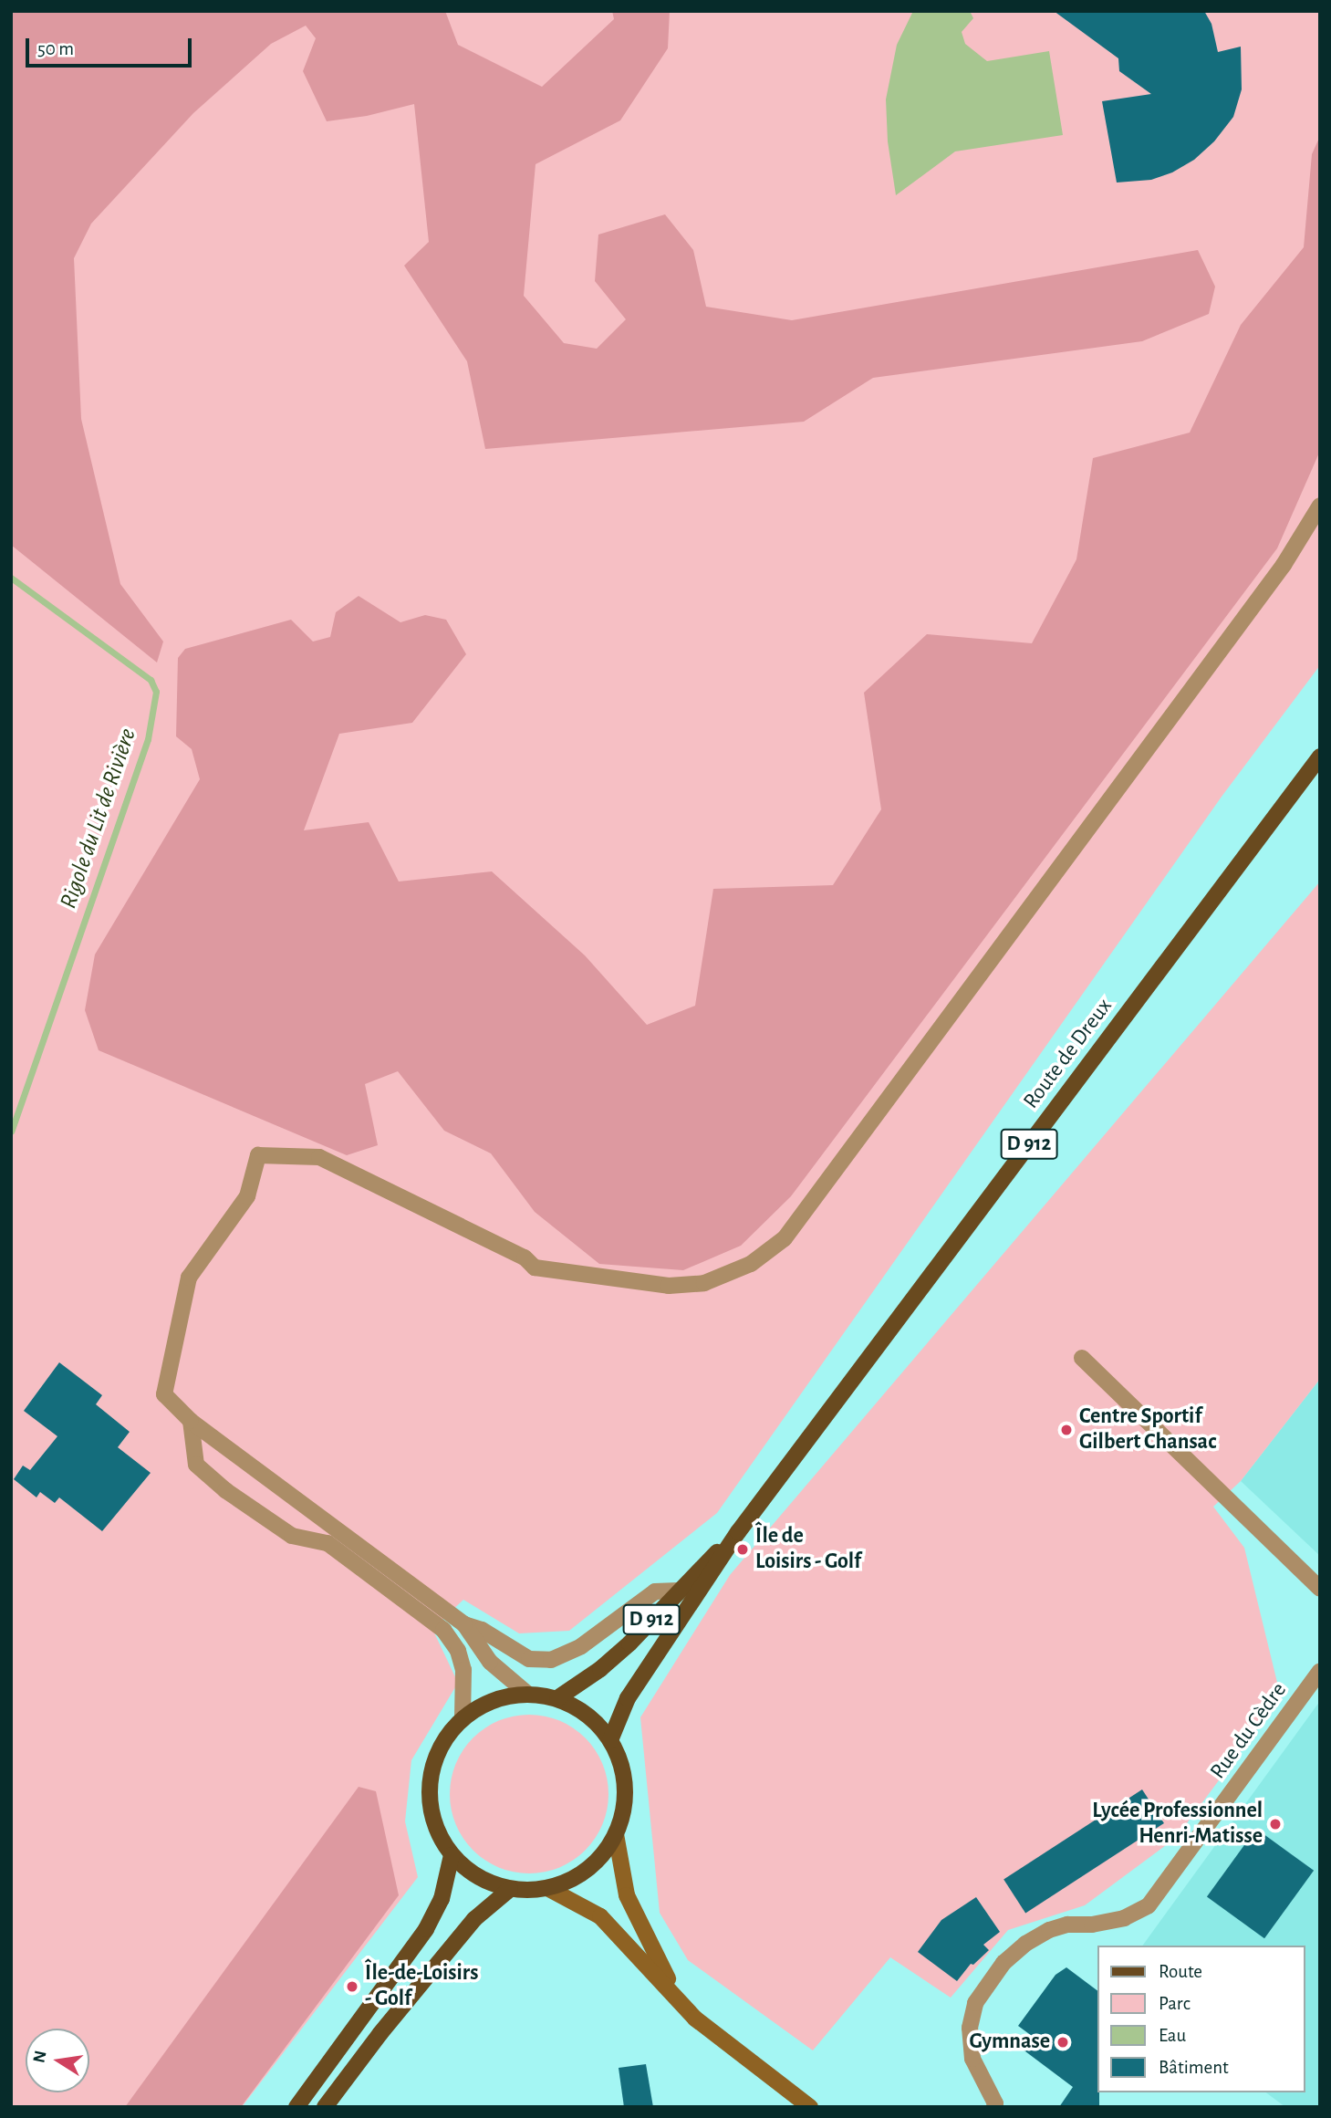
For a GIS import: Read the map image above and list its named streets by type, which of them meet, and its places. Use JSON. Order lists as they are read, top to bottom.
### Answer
{
  "streets": {
    "main road": ["Route de Dreux", "D 912"],
    "street": ["Rue du Cèdre"]
  },
  "water": ["Rigole du Lit de Rivière"],
  "places": [
    "Centre Sportif Gilbert Chansac",
    "Île de Loisirs - Golf",
    "Lycée Professionnel Henri-Matisse",
    "Île-de-Loisirs - Golf",
    "Gymnase"
  ],
  "legend": [
    "Route",
    "Parc",
    "Eau",
    "Bâtiment"
  ],
  "scale_bar": "50 m",
  "north": "left"
}
